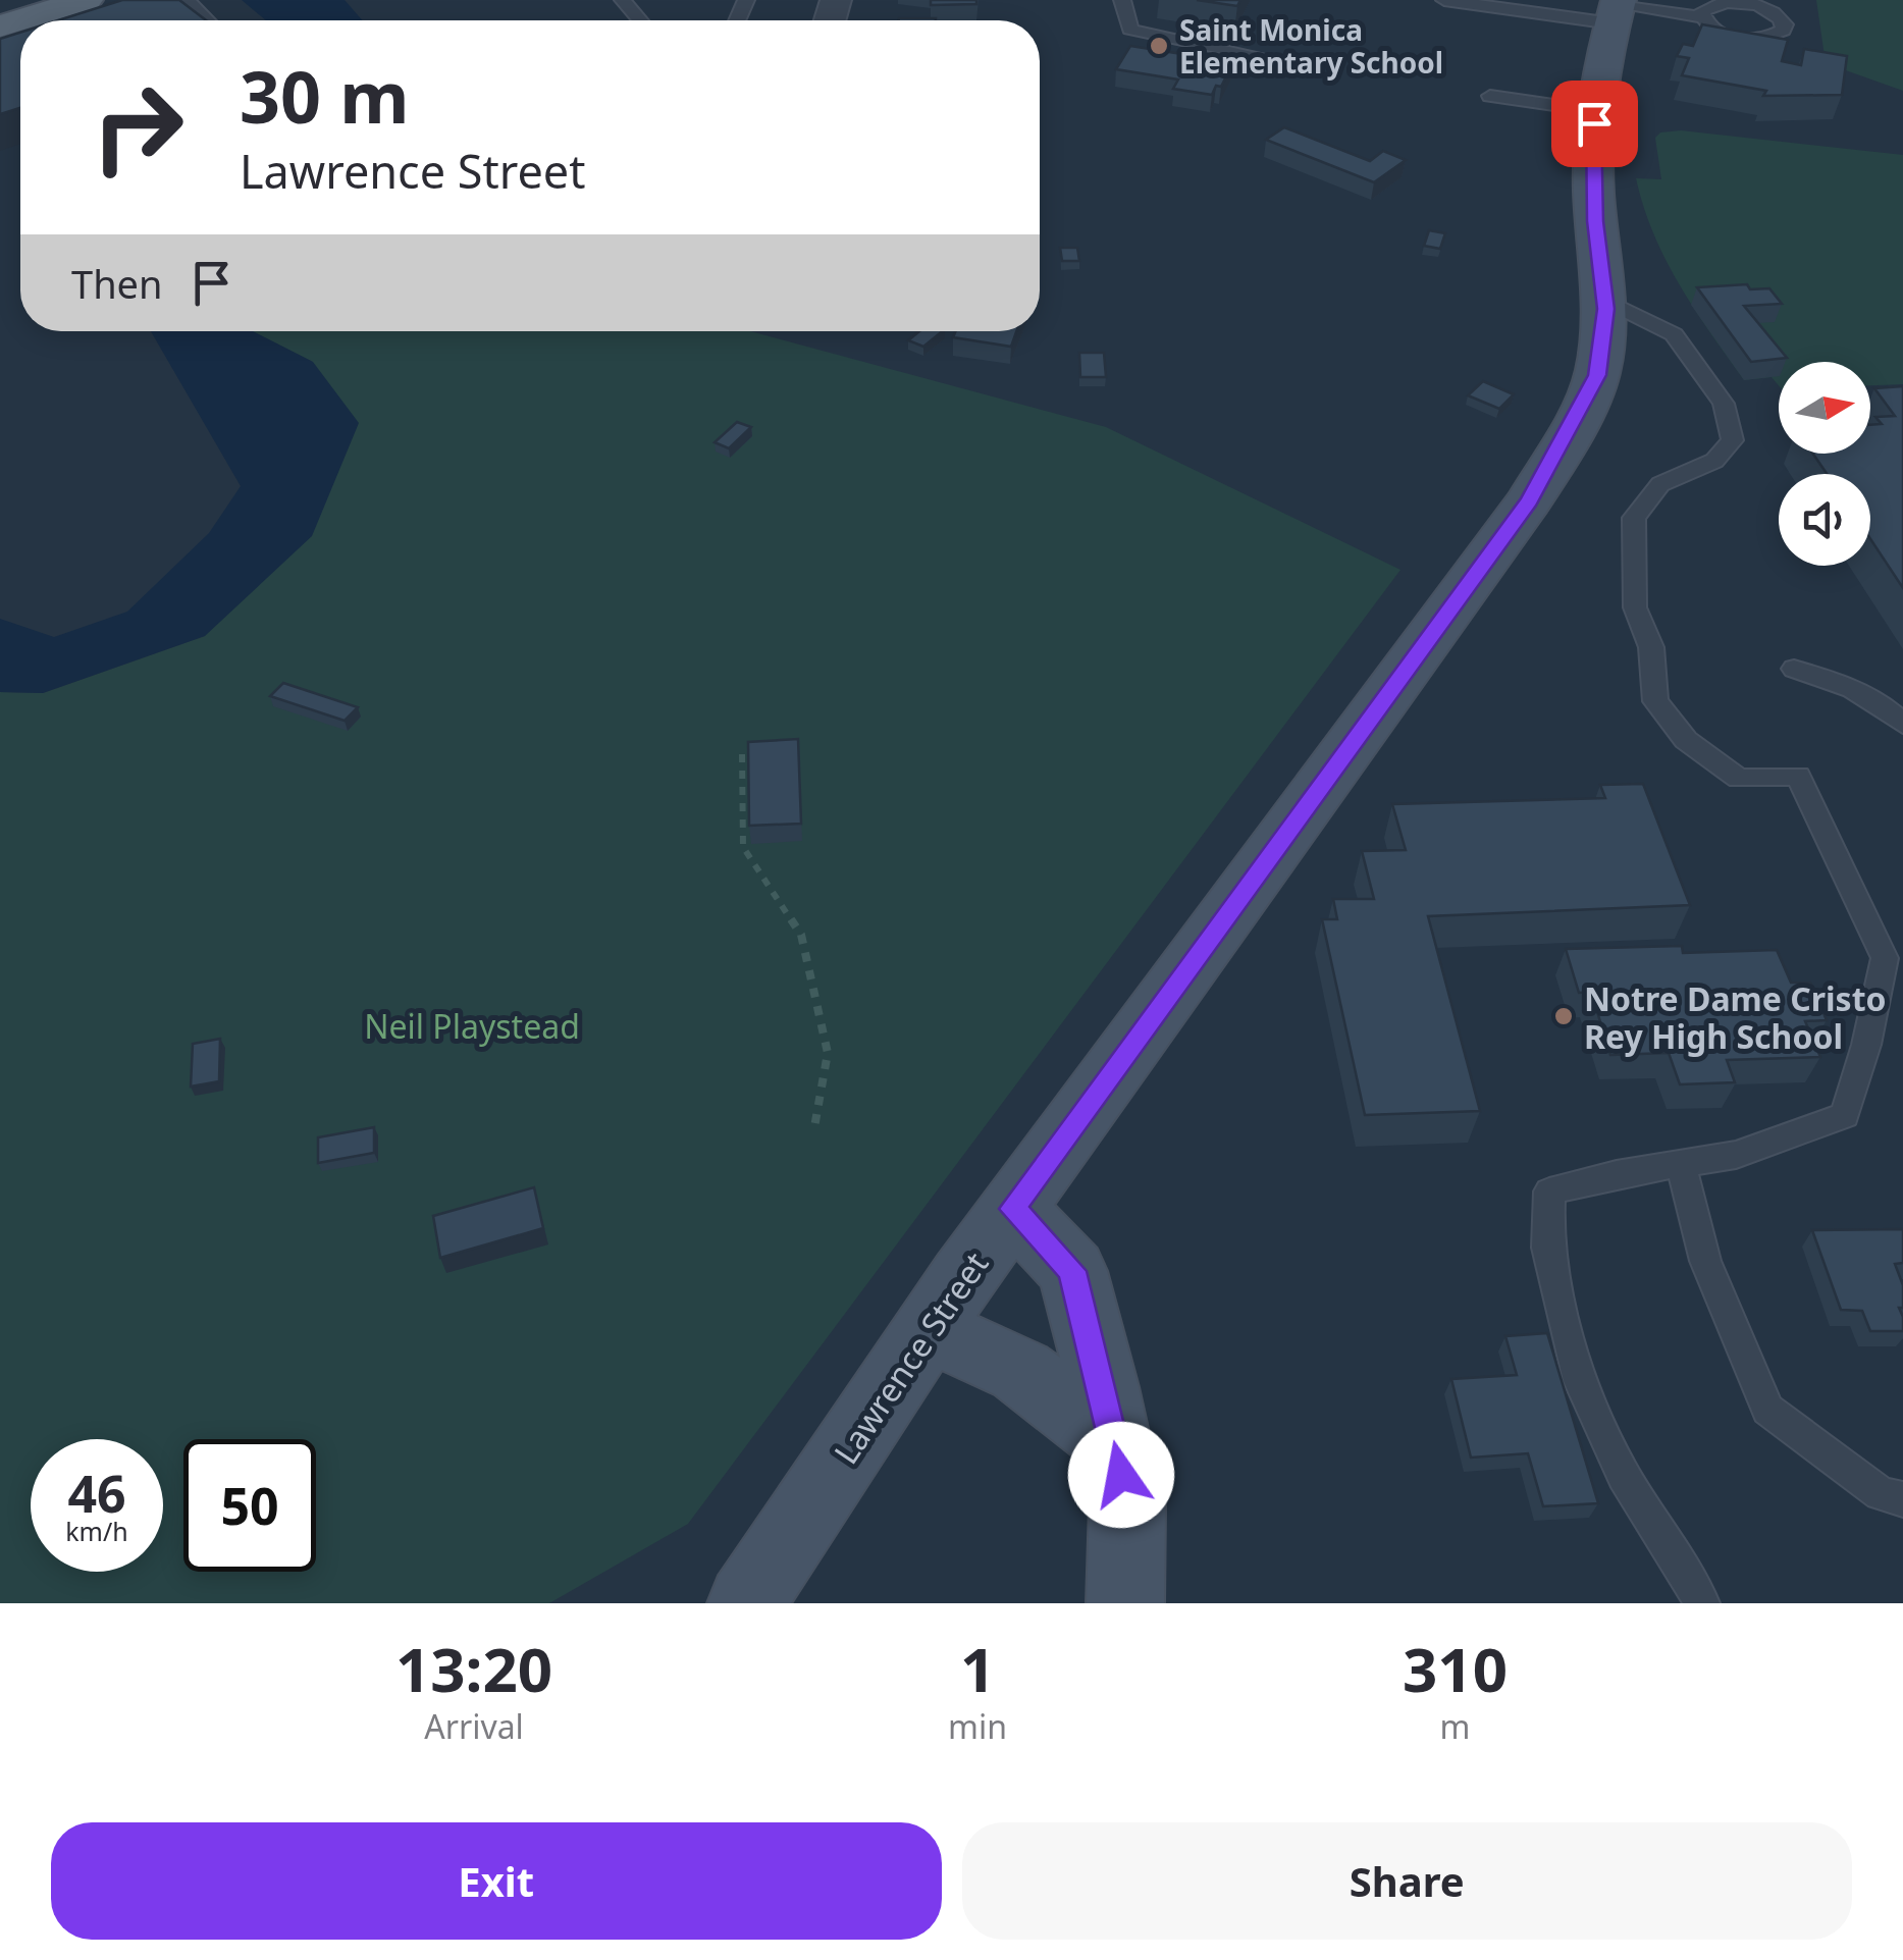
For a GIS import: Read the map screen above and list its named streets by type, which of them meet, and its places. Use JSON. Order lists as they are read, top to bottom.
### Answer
{
  "streets": {
    "main road": ["Lawrence Street"]
  },
  "parks": ["Neil Playstead"],
  "places": ["Saint Monica Elementary School", "Notre Dame Cristo Rey High School"],
  "north": "right",
  "page": {
    "turn": ["30 m", "Lawrence Street"],
    "then": "Then",
    "speed": "46 km/h",
    "limit": "50",
    "eta": [
      "13:20",
      "Arrival",
      "1",
      "min",
      "310",
      "m"
    ],
    "buttons": ["Exit", "Share"]
  }
}
